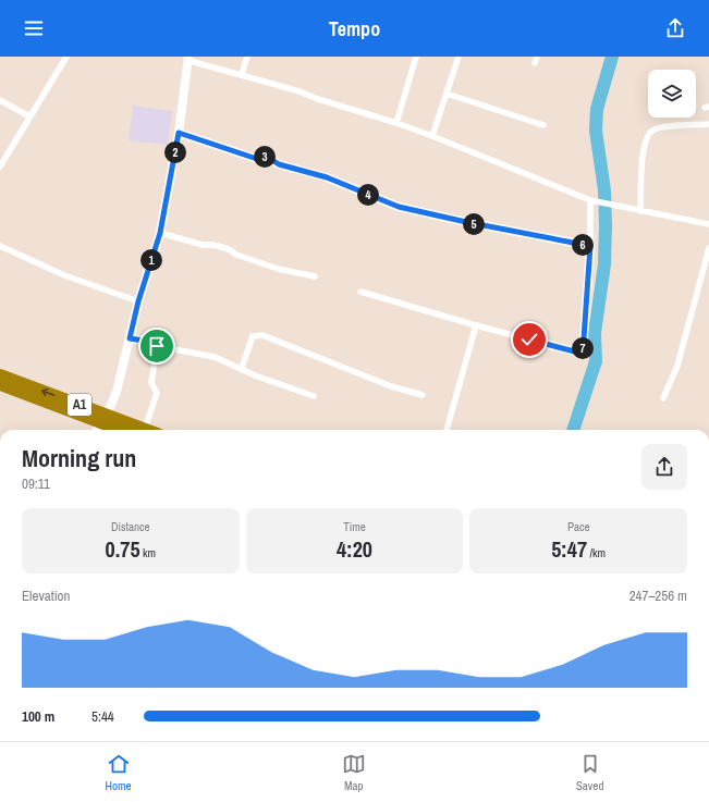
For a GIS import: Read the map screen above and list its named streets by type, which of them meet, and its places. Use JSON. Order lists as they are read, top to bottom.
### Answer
{
  "streets": {
    "highway": ["A1"]
  },
  "page": {
    "header": "Tempo",
    "pins": [
      "2",
      "3",
      "4",
      "5",
      "6",
      "1",
      "7"
    ],
    "heading": ["Morning run", "09:11"],
    "stats": [
      ["Distance", "0.75 km"],
      ["Time", "4:20"],
      ["Pace", "5:47 /km"]
    ],
    "chart": ["Elevation", "247–256 m"],
    "list": [
      {
        "name": "100 m",
        "note": "5:44"
      }
    ],
    "tabs": ["Home", "Map", "Saved"]
  }
}
